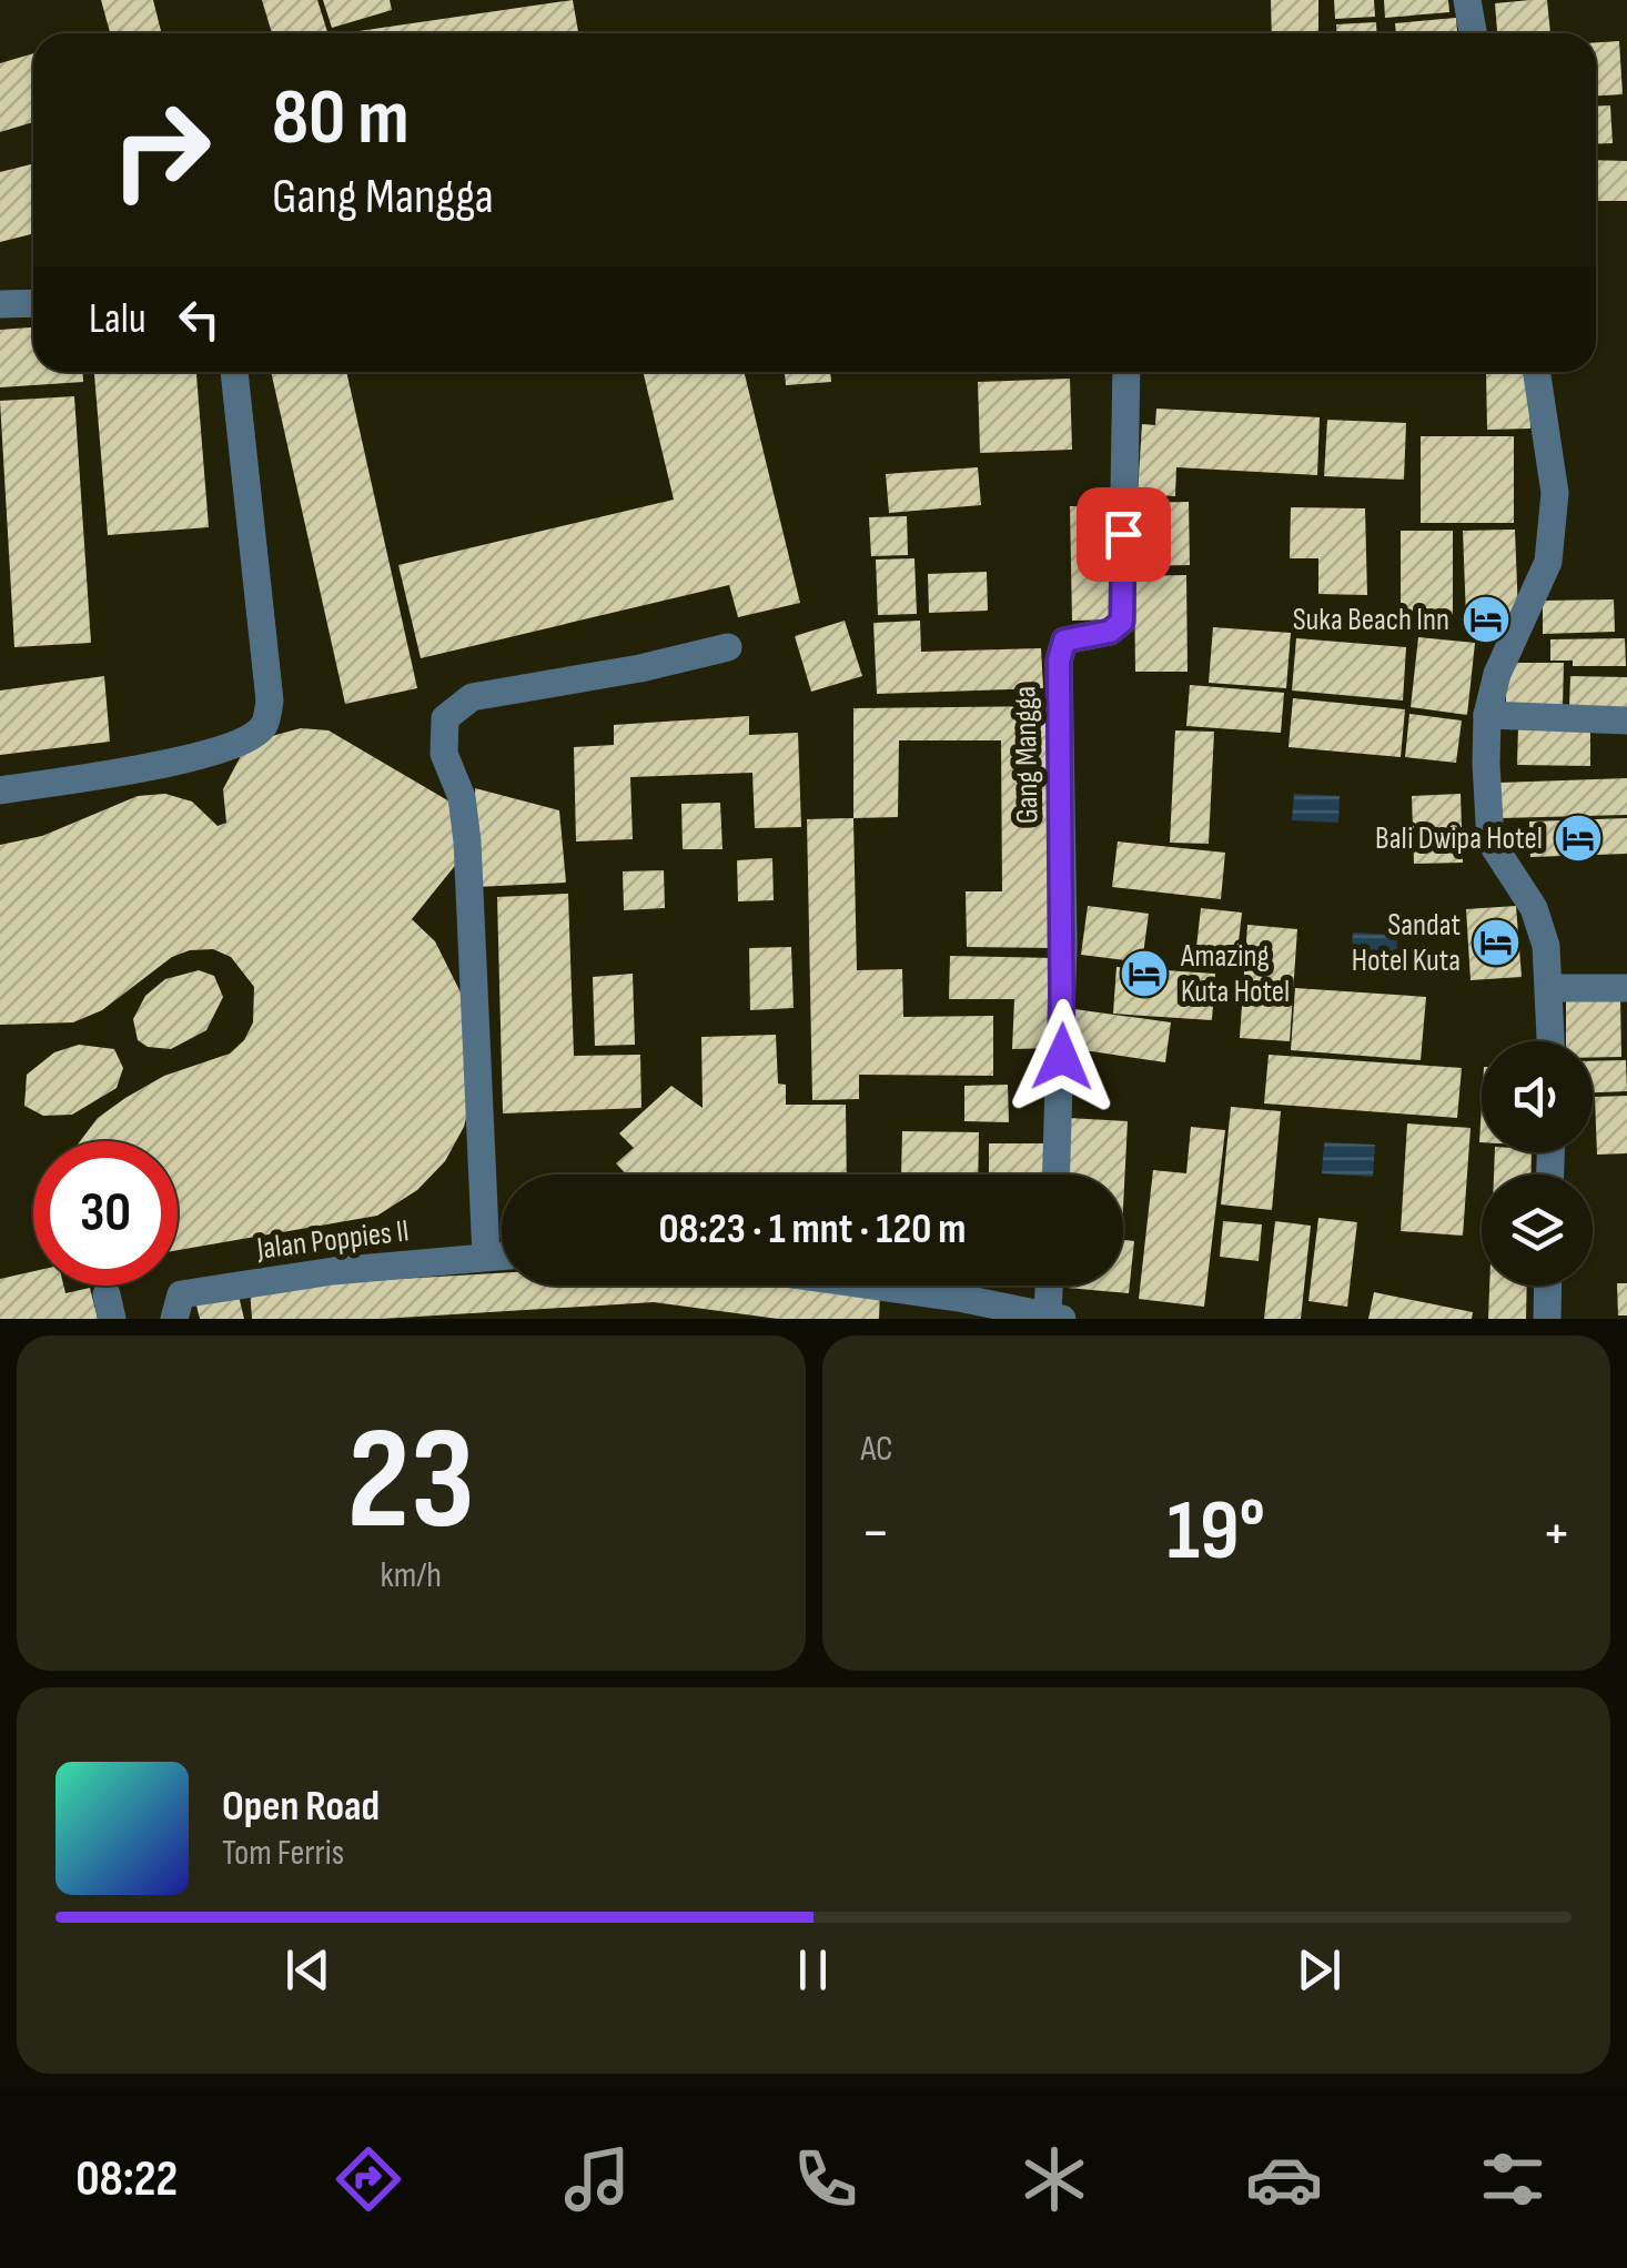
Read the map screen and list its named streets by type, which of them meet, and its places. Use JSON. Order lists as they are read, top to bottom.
{
  "streets": {
    "street": ["Gang Mangga", "Jalan Poppies II"]
  },
  "places": {
    "hotel": [
      "Suka Beach Inn",
      "Bali Dwipa Hotel",
      "Sandat Hotel Kuta",
      "Amazing Kuta Hotel"
    ]
  },
  "page": {
    "turn": ["80 m", "Gang Mangga"],
    "then": "Lalu",
    "limit": "30",
    "trip": "08:23 · 1 mnt · 120 m",
    "tile": [
      ["23", "km/h"],
      "AC"
    ],
    "heat": ["−", "19°", "+"],
    "song": ["Open Road", "Tom Ferris"],
    "tabs": "08:22"
  }
}
